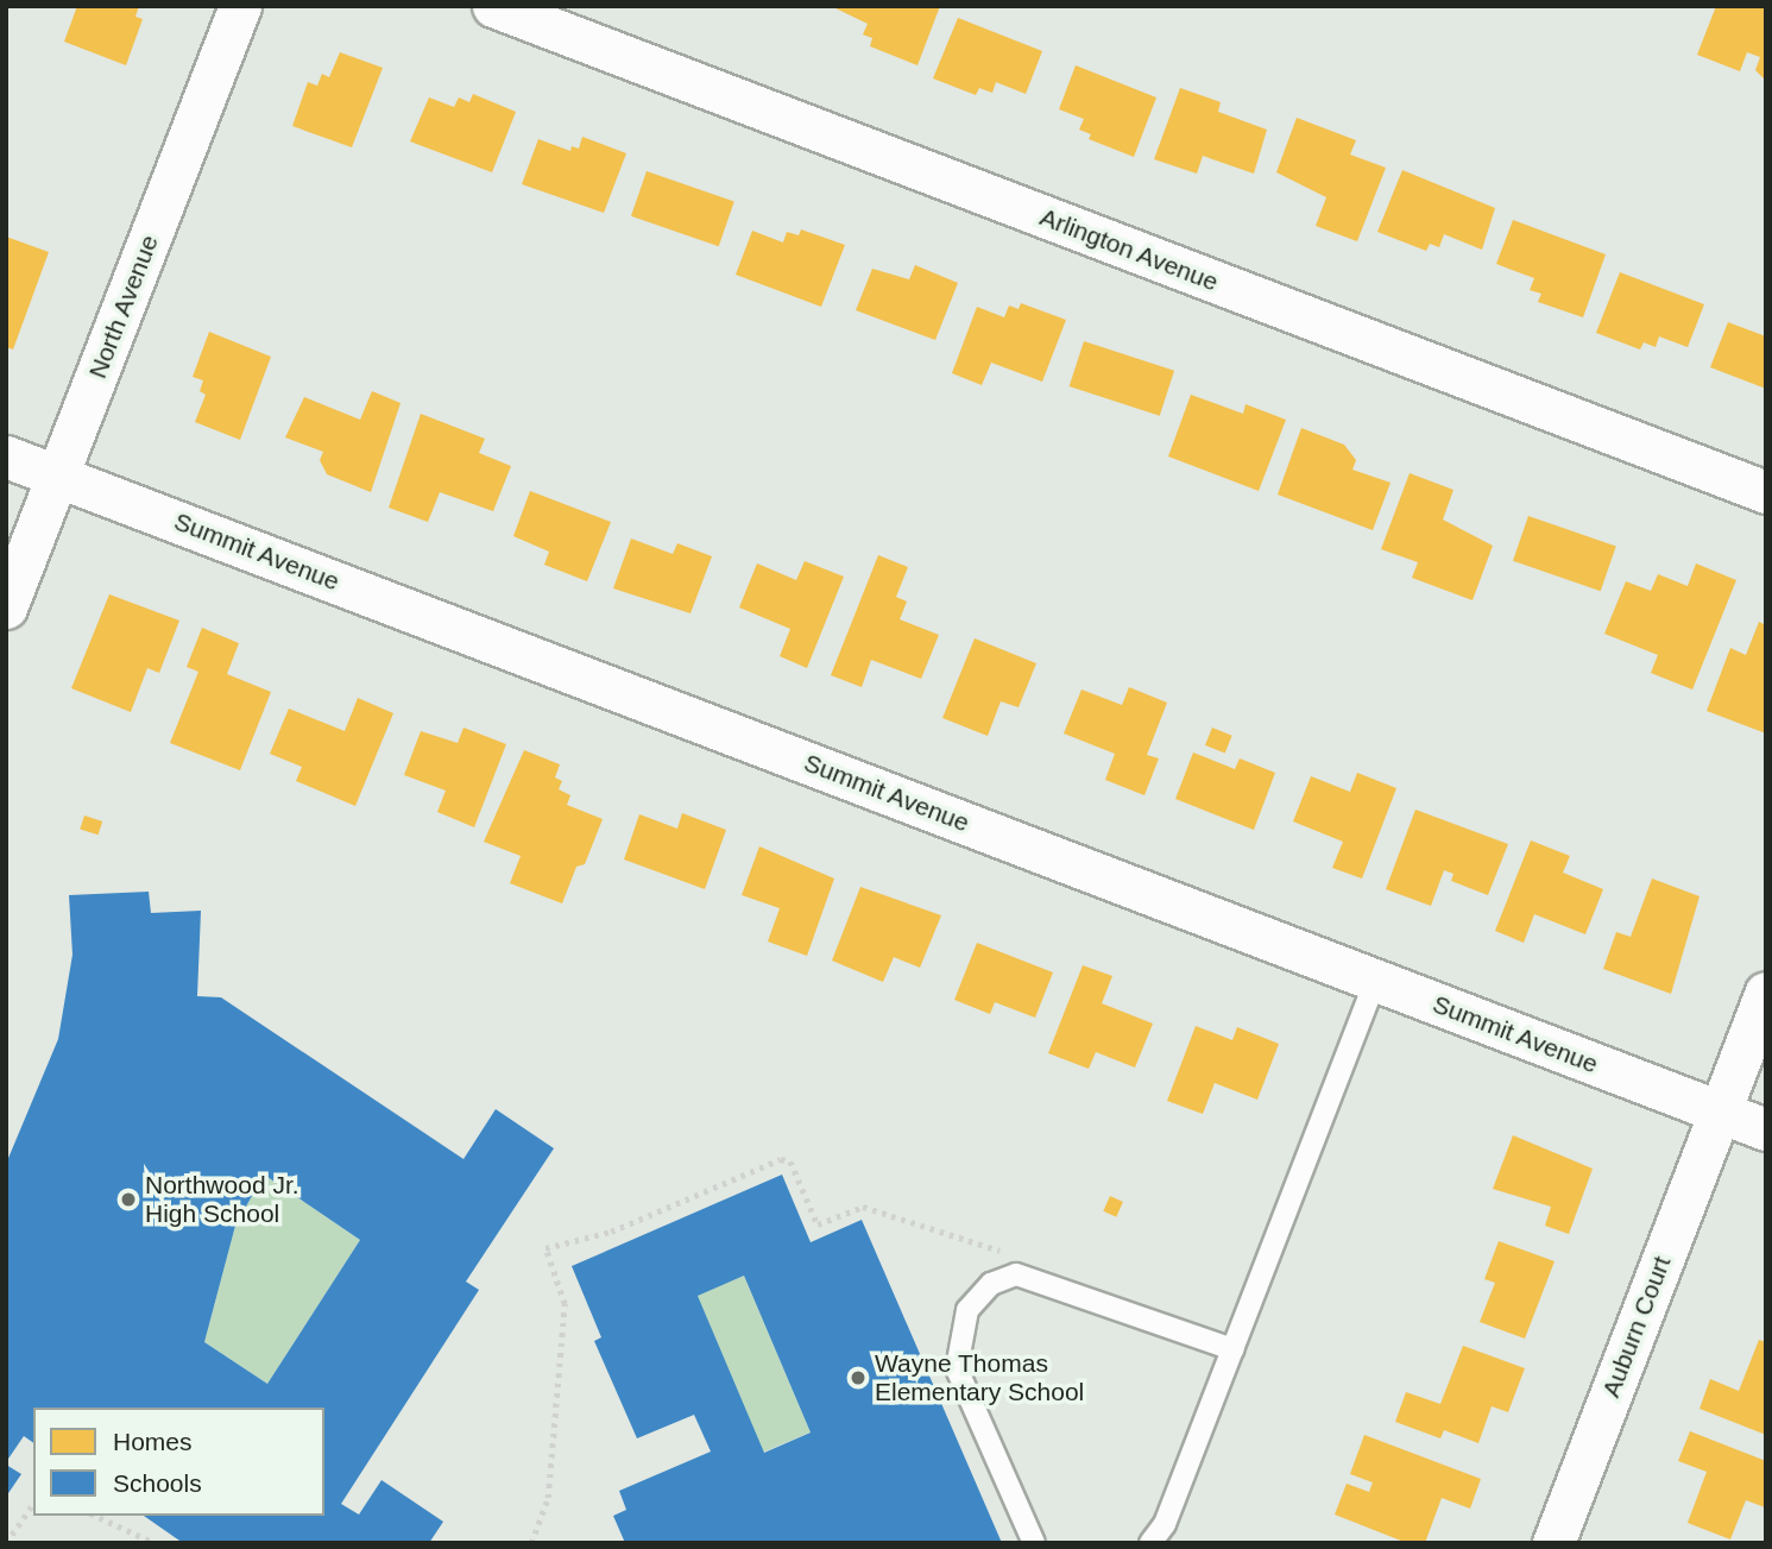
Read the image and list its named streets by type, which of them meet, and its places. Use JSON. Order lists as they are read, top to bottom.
{
  "streets": {
    "street": [
      "Arlington Avenue",
      "North Avenue",
      "Summit Avenue",
      "Auburn Court"
    ]
  },
  "crossings": [
    ["North Avenue", "Summit Avenue"],
    ["Summit Avenue", "Auburn Court"]
  ],
  "places": ["Northwood Jr. High School", "Wayne Thomas Elementary School"],
  "legend": ["Homes", "Schools"]
}
